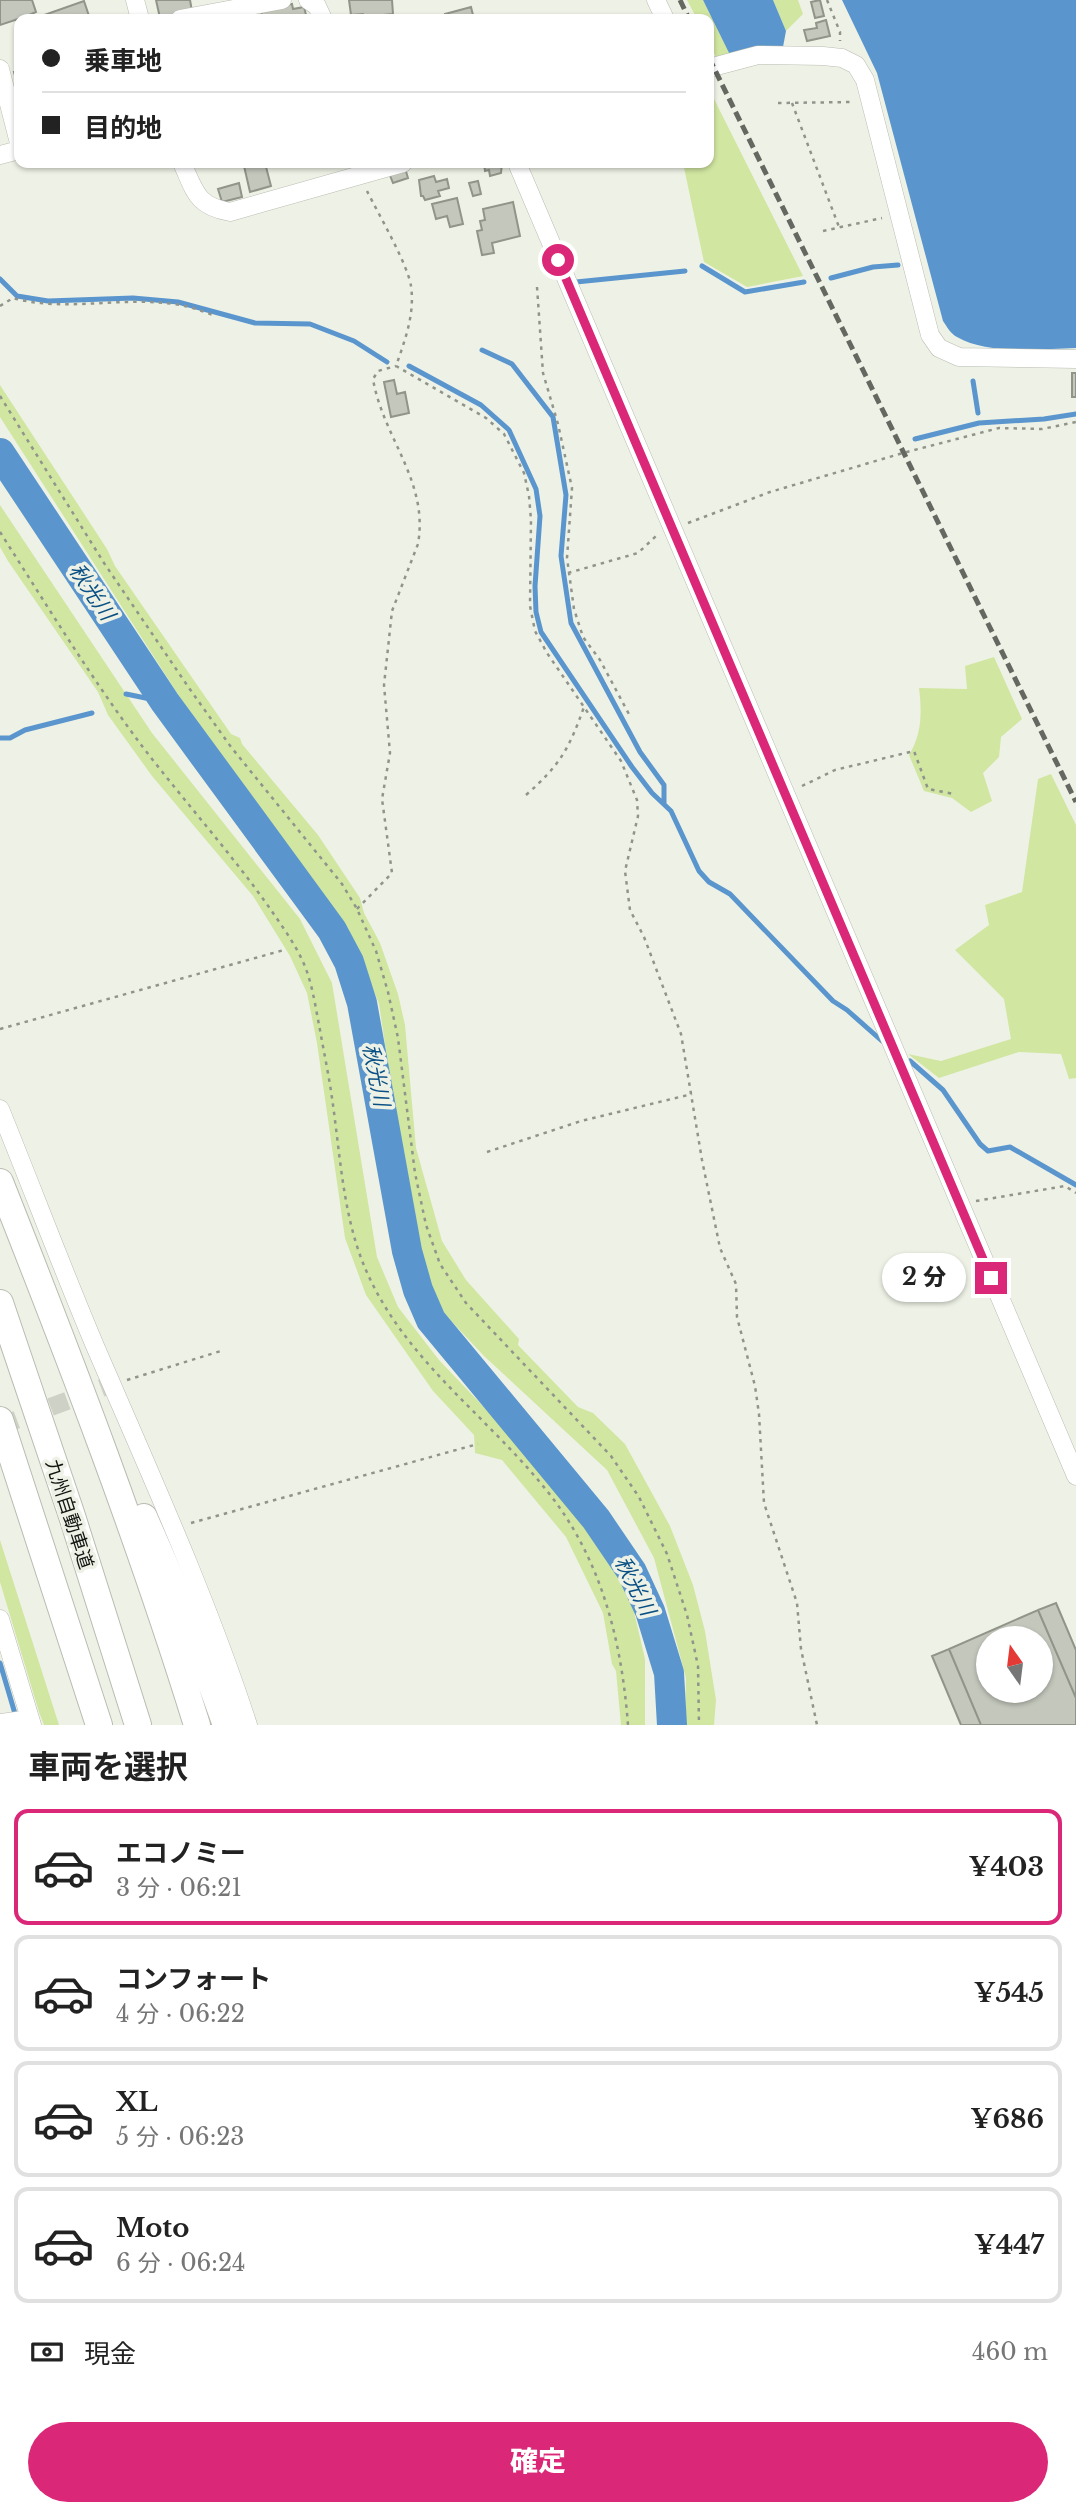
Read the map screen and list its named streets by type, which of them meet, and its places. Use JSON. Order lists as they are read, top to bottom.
{
  "streets": {
    "highway": ["九州自動車道"]
  },
  "water": ["秋光川"],
  "north": "top",
  "page": {
    "banner": ["乗車地", "目的地"],
    "bubble": "2 分",
    "heading": "車両を選択",
    "list": [
      {
        "name": "エコノミー",
        "note": "3 分 · 06:21",
        "value": "¥403"
      },
      {
        "name": "コンフォート",
        "note": "4 分 · 06:22",
        "value": "¥545"
      },
      {
        "name": "XL",
        "note": "5 分 · 06:23",
        "value": "¥686"
      },
      {
        "name": "Moto",
        "note": "6 分 · 06:24",
        "value": "¥447"
      }
    ],
    "pay": ["現金", "460 m"],
    "buttons": "確定"
  }
}
